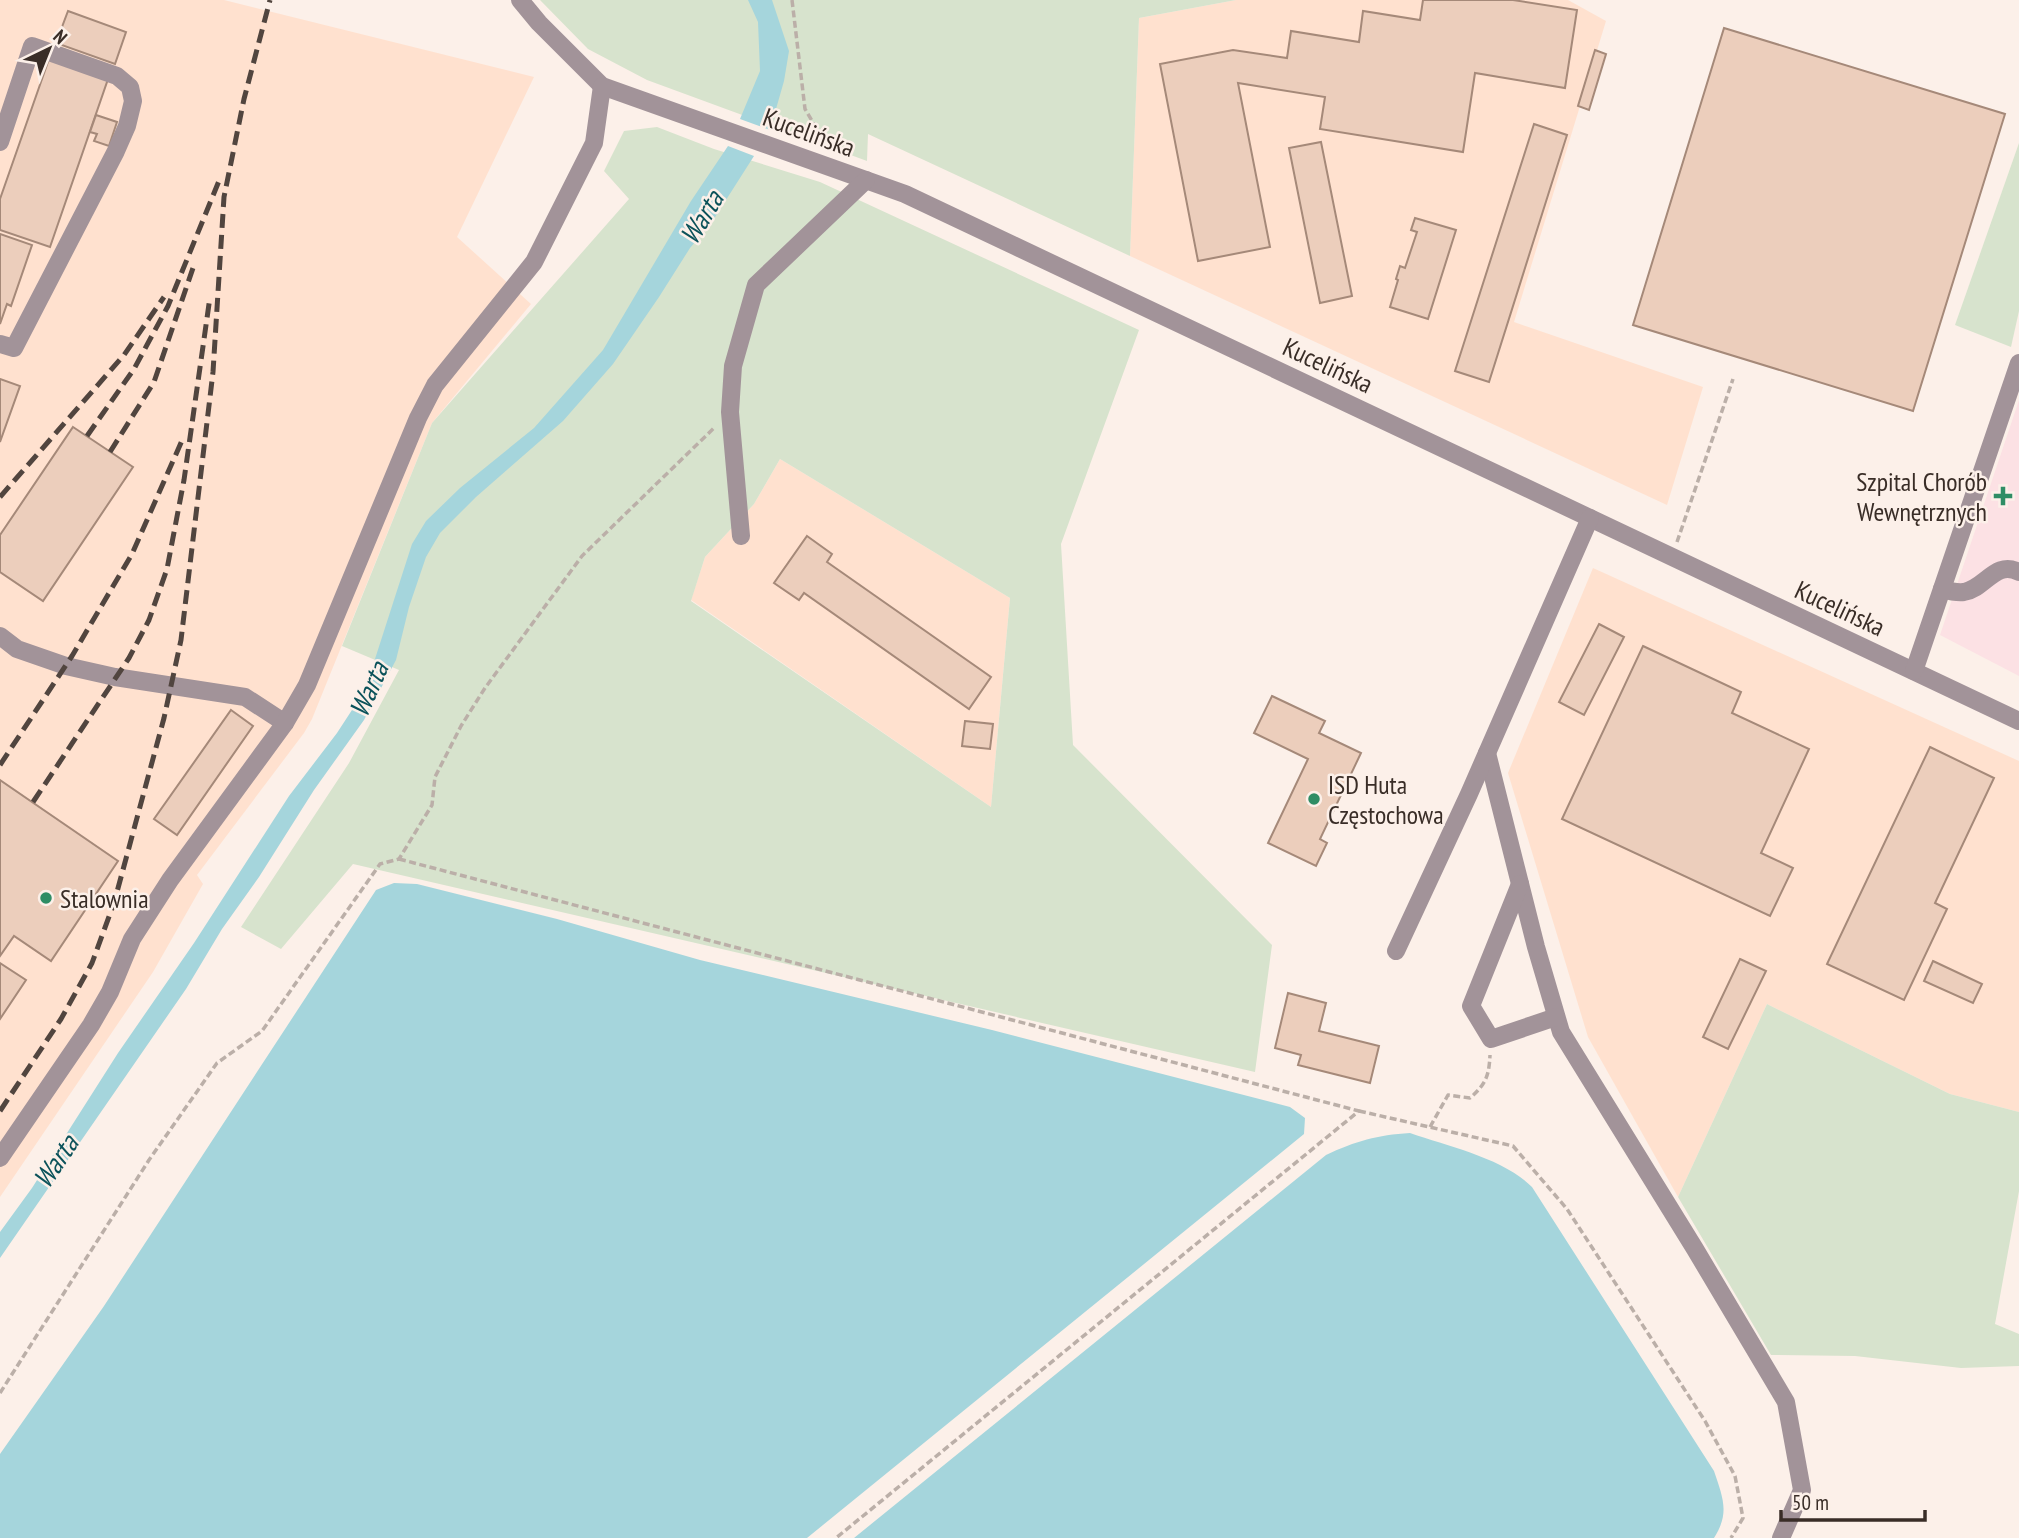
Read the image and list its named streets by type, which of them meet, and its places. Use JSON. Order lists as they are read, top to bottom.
{
  "streets": {
    "street": ["Kucelińska"]
  },
  "water": ["Warta"],
  "places": {
    "health": ["Szpital Chorób Wewnętrznych"],
    "other": ["ISD Huta Częstochowa", "Stalownia"]
  },
  "scale_bar": "50 m",
  "north": "top right"
}
